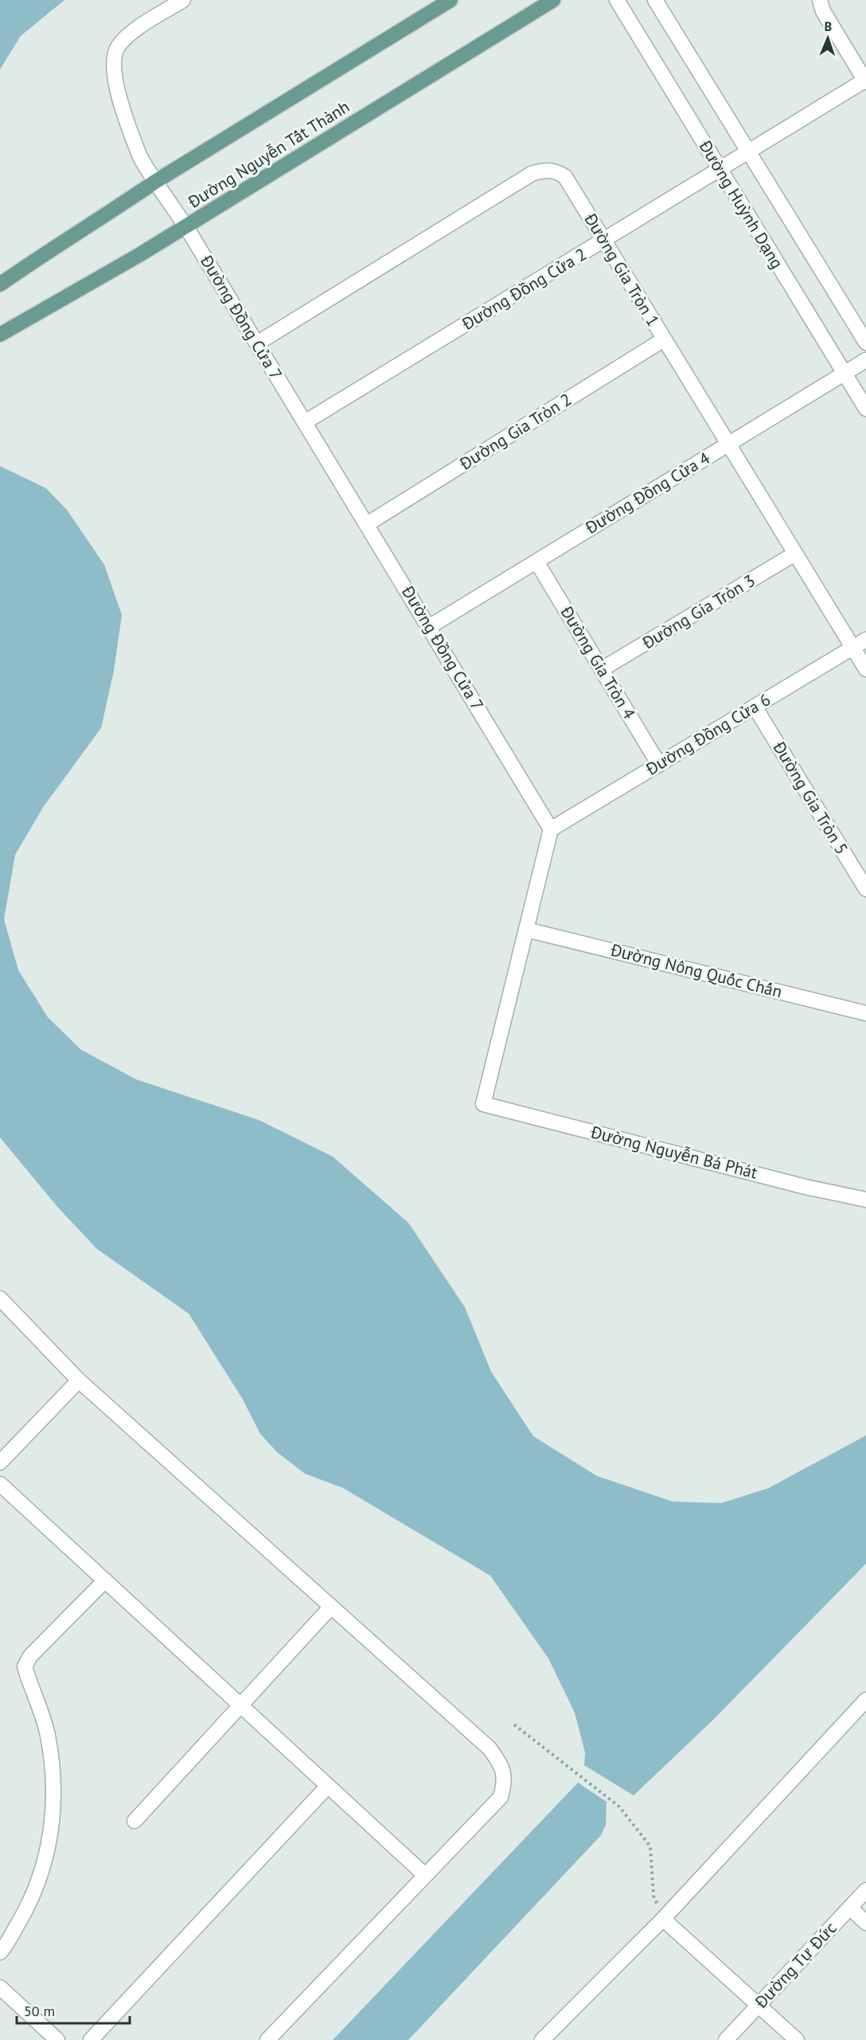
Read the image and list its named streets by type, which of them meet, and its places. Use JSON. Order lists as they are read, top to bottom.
{
  "streets": {
    "main road": ["Đường Nguyễn Tất Thành"],
    "street": [
      "Đường Huỳnh Dạng",
      "Đường Gia Tròn 1",
      "Đường Đồng Cửa 2",
      "Đường Đồng Cửa 7",
      "Đường Gia Tròn 2",
      "Đường Đồng Cửa 4",
      "Đường Gia Tròn 3",
      "Đường Gia Tròn 4",
      "Đường Đồng Cửa 6",
      "Đường Gia Tròn 5",
      "Đường Nông Quốc Chấn",
      "Đường Nguyễn Bá Phát",
      "Đường Tự Đức"
    ]
  },
  "crossings": [
    ["Đường Nguyễn Tất Thành", "Đường Đồng Cửa 7"],
    ["Đường Huỳnh Dạng", "Đường Đồng Cửa 2"],
    ["Đường Huỳnh Dạng", "Đường Đồng Cửa 4"],
    ["Đường Gia Tròn 1", "Đường Đồng Cửa 2"],
    ["Đường Gia Tròn 1", "Đường Đồng Cửa 7"],
    ["Đường Gia Tròn 1", "Đường Gia Tròn 2"],
    ["Đường Gia Tròn 1", "Đường Đồng Cửa 4"],
    ["Đường Gia Tròn 1", "Đường Gia Tròn 3"],
    ["Đường Gia Tròn 1", "Đường Đồng Cửa 6"],
    ["Đường Đồng Cửa 2", "Đường Đồng Cửa 7"],
    ["Đường Đồng Cửa 7", "Đường Gia Tròn 2"],
    ["Đường Đồng Cửa 7", "Đường Đồng Cửa 4"],
    ["Đường Đồng Cửa 7", "Đường Đồng Cửa 6"],
    ["Đường Đồng Cửa 4", "Đường Gia Tròn 4"],
    ["Đường Gia Tròn 3", "Đường Gia Tròn 4"],
    ["Đường Gia Tròn 4", "Đường Đồng Cửa 6"],
    ["Đường Đồng Cửa 6", "Đường Gia Tròn 5"],
    ["Đường Nông Quốc Chấn", "Đường Nguyễn Bá Phát"]
  ],
  "scale_bar": "50 m",
  "north": "top"
}
